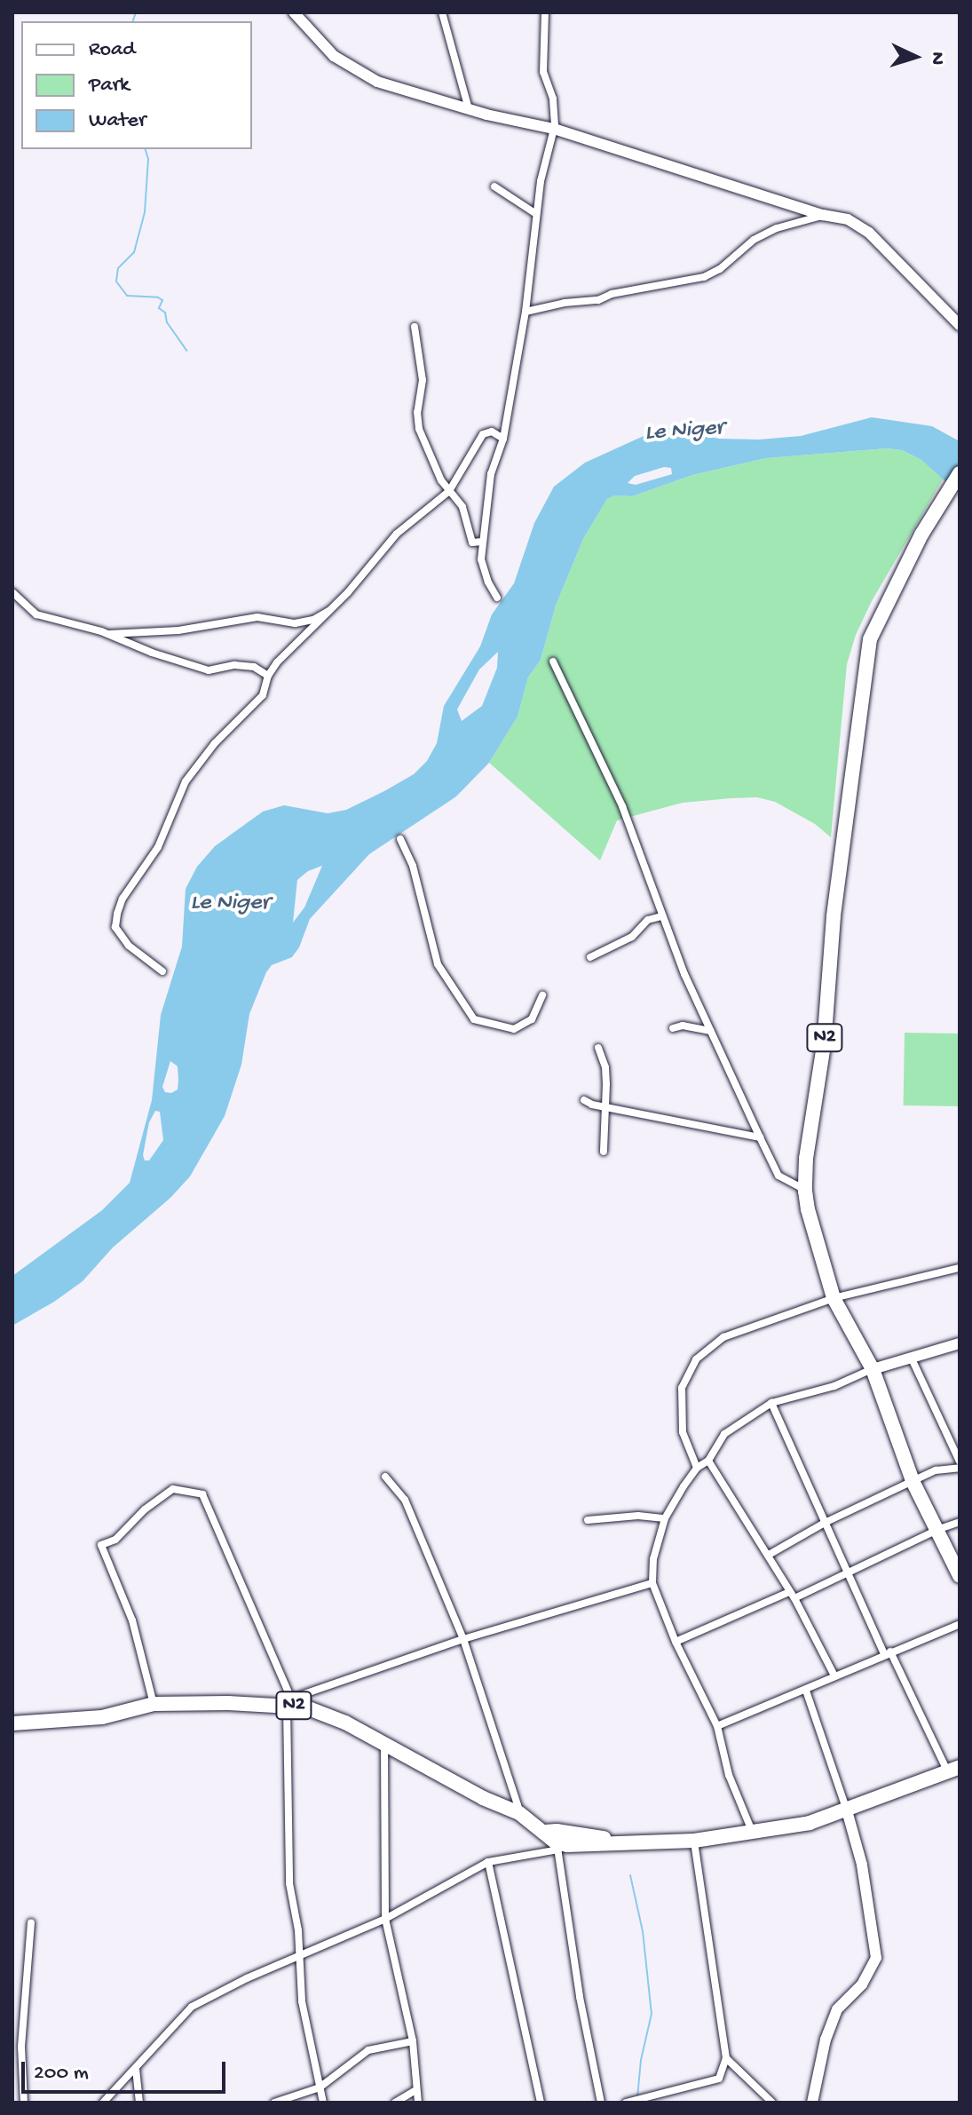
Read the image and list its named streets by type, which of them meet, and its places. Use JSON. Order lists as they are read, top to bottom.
{
  "streets": {
    "highway": ["N2"]
  },
  "water": ["Le Niger"],
  "legend": ["Road", "Park", "Water"],
  "scale_bar": "200 m",
  "north": "right"
}
